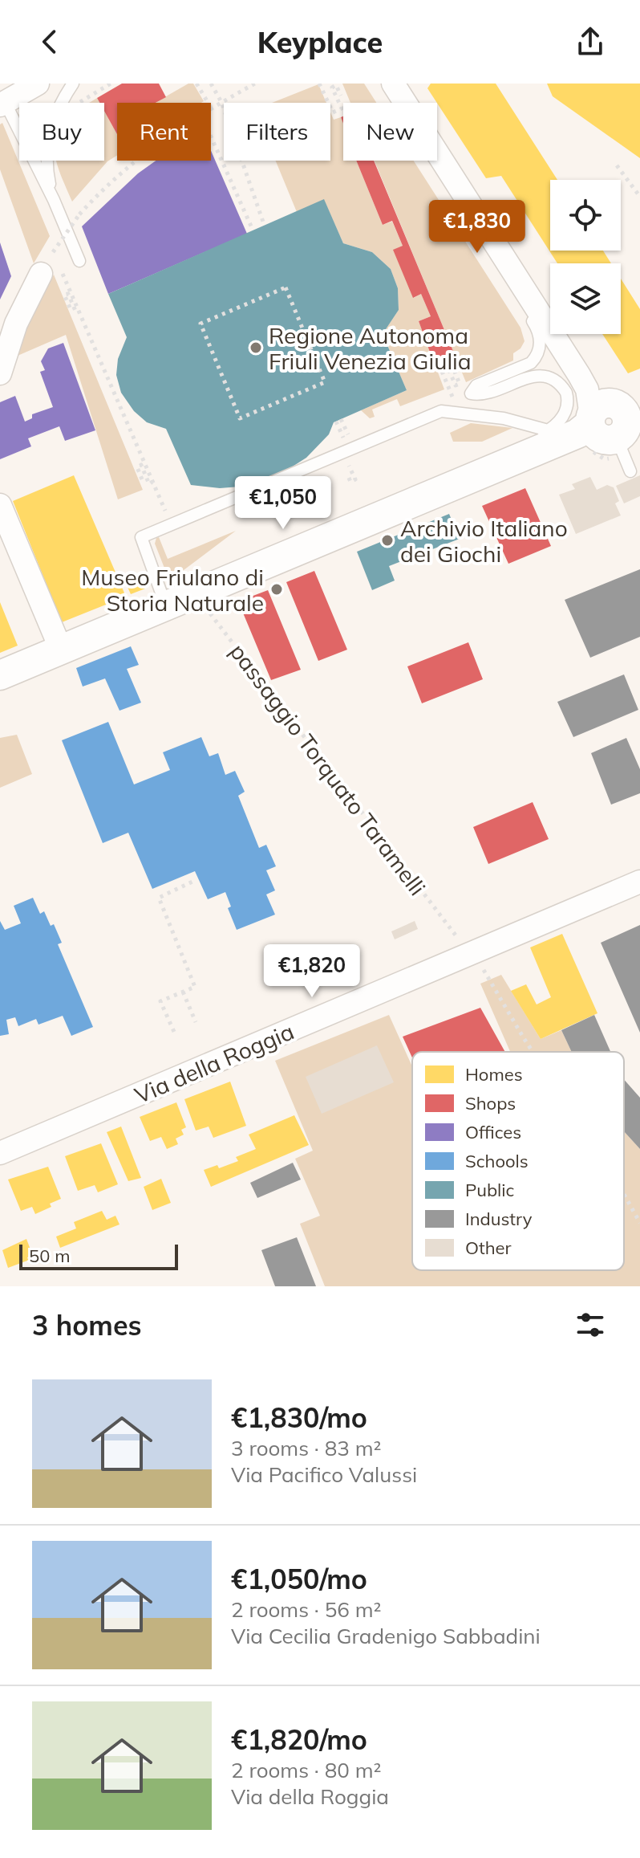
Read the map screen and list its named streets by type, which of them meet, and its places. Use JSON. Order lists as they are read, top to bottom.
{
  "streets": {
    "street": ["Via della Roggia"],
    "path": ["passaggio Torquato Taramelli"]
  },
  "places": ["Regione Autonoma Friuli Venezia Giulia", "Archivio Italiano dei Giochi", "Museo Friulano di Storia Naturale"],
  "legend": [
    "Homes",
    "Shops",
    "Offices",
    "Schools",
    "Public",
    "Industry",
    "Other"
  ],
  "scale_bar": "50 m",
  "page": {
    "header": "Keyplace",
    "chip": [
      "Buy",
      "Rent",
      "Filters",
      "New"
    ],
    "price": ["€1,830", "€1,050", "€1,820"],
    "scale": "50 m",
    "heading": "3 homes",
    "list": [
      {
        "name": "€1,830/mo",
        "note": "3 rooms · 83 m² · Via Pacifico Valussi"
      },
      {
        "name": "€1,050/mo",
        "note": "2 rooms · 56 m² · Via Cecilia Gradenigo Sabbadini"
      },
      {
        "name": "€1,820/mo",
        "note": "2 rooms · 80 m² · Via della Roggia"
      }
    ]
  }
}
